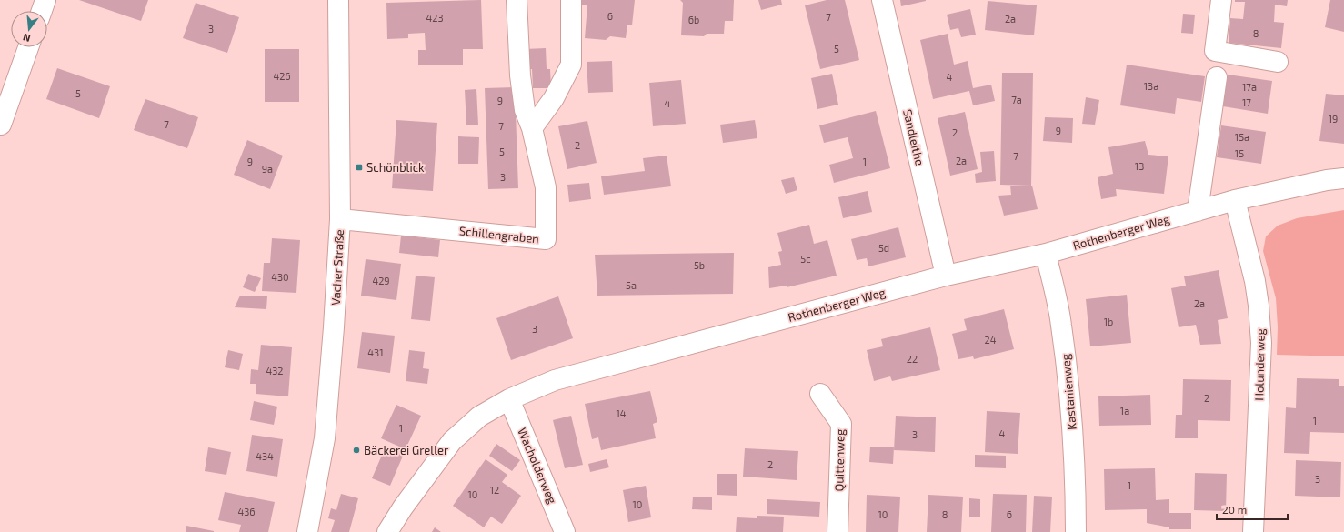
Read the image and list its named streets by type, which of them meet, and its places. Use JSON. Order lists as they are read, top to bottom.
{
  "streets": {
    "street": [
      "Sandleithe",
      "Rothenberger Weg",
      "Schillengraben",
      "Vacher Straße",
      "Holunderweg",
      "Kastanienweg",
      "Quittenweg",
      "Wacholderweg"
    ]
  },
  "crossings": [
    ["Sandleithe", "Rothenberger Weg"],
    ["Rothenberger Weg", "Holunderweg"],
    ["Rothenberger Weg", "Kastanienweg"],
    ["Rothenberger Weg", "Wacholderweg"],
    ["Schillengraben", "Vacher Straße"]
  ],
  "places": {
    "transit": ["Schönblick"],
    "other": ["Bäckerei Greller"]
  },
  "house_numbers": [
    "6",
    "7",
    "423",
    "2a",
    "6b",
    "3",
    "8",
    "5",
    "426",
    "4",
    "13a",
    "17a",
    "5",
    "7a",
    "9",
    "17",
    "4",
    "19",
    "7",
    "7",
    "9",
    "2",
    "15a",
    "2",
    "5",
    "15",
    "7",
    "2a",
    "9",
    "1",
    "13",
    "9a",
    "3",
    "5d",
    "5c",
    "5b",
    "430",
    "429",
    "5a",
    "2a",
    "1b",
    "3",
    "24",
    "431",
    "22",
    "432",
    "2",
    "1a",
    "14",
    "1",
    "1",
    "4",
    "3",
    "434",
    "2",
    "3",
    "1",
    "12",
    "10",
    "10",
    "436",
    "10",
    "8",
    "6"
  ],
  "scale_bar": "20 m",
  "north": "bottom"
}
